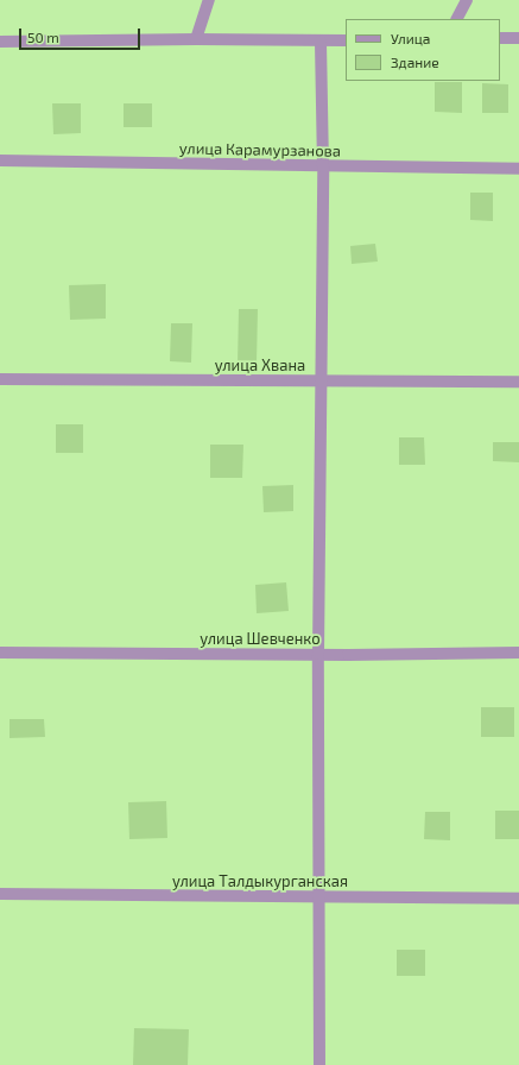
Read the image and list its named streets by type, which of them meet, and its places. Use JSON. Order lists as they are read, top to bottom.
{
  "streets": {
    "street": [
      "улица Карамурзанова",
      "улица Хвана",
      "улица Шевченко",
      "улица Талдыкурганская"
    ]
  },
  "legend": ["Улица", "Здание"],
  "scale_bar": "50 m"
}
